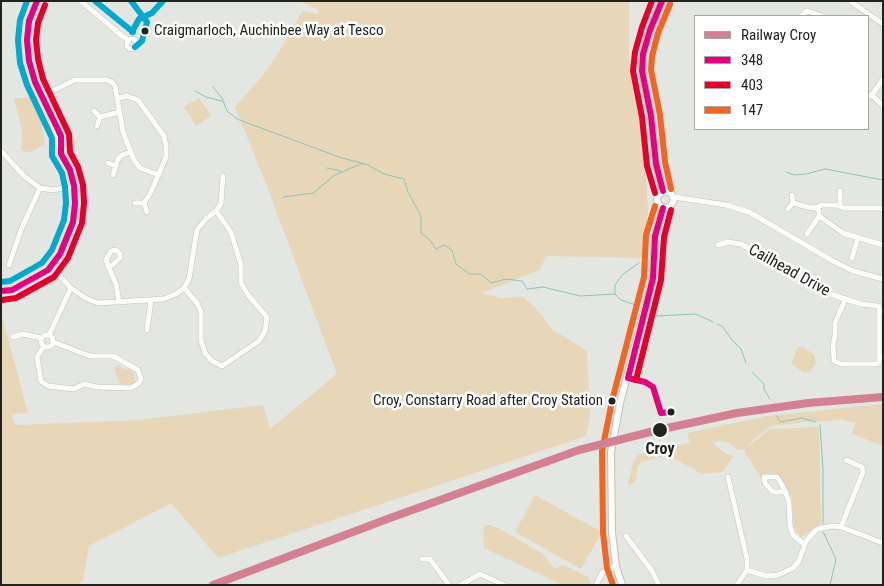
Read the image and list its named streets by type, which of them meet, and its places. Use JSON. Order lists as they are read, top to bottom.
{
  "streets": {
    "street": ["Cailhead Drive"]
  },
  "places": ["Craigmarloch, Auchinbee Way at Tesco", "Croy, Constarry Road after Croy Station", "Croy"],
  "lines": [
    "transit line 348",
    "transit line 403",
    "transit line 147",
    "rail line Croy"
  ],
  "legend": [
    "Railway Croy",
    "348",
    "403",
    "147"
  ]
}
